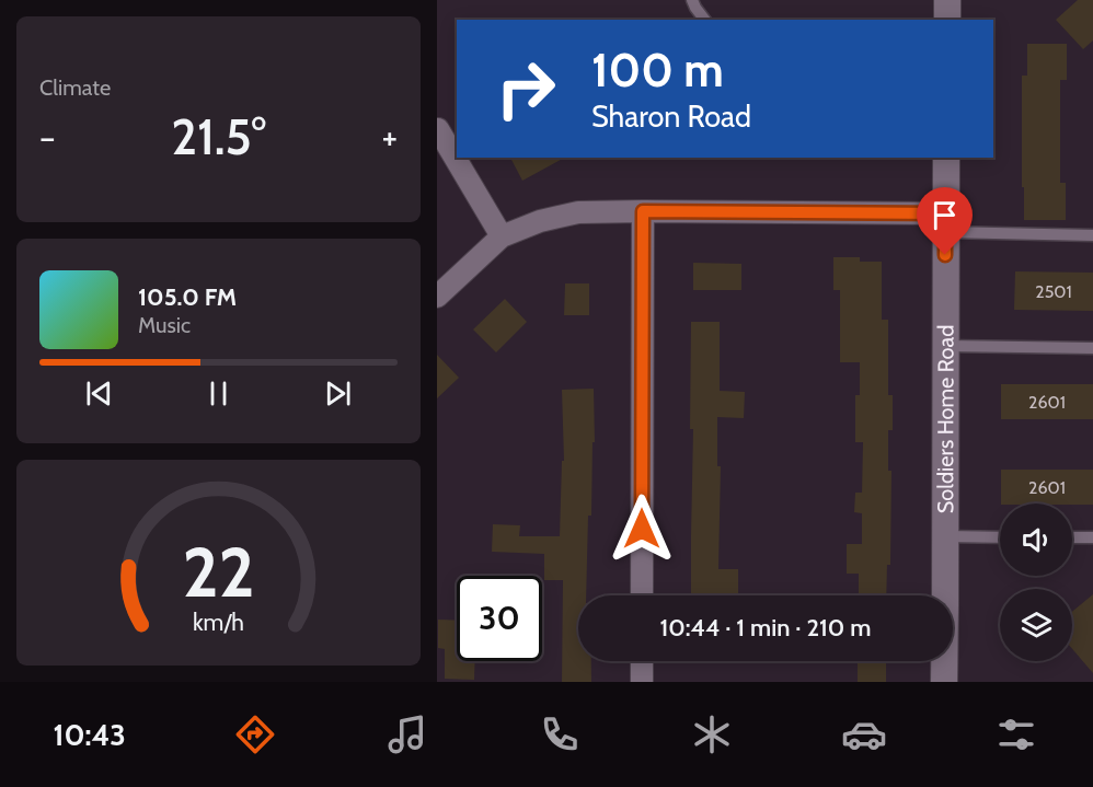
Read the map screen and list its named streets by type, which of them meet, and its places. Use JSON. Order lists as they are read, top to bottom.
{
  "streets": {
    "street": ["Soldiers Home Road"]
  },
  "house_numbers": ["2501", "2601", "2601"],
  "page": {
    "tile": "Climate",
    "turn": ["100 m", "Sharon Road"],
    "heat": ["−", "21.5°", "+"],
    "song": ["105.0 FM", "Music"],
    "limit": "30",
    "trip": "10:44 · 1 min · 210 m",
    "tabs": "10:43",
    "gauge": ["22", "km/h"]
  }
}
